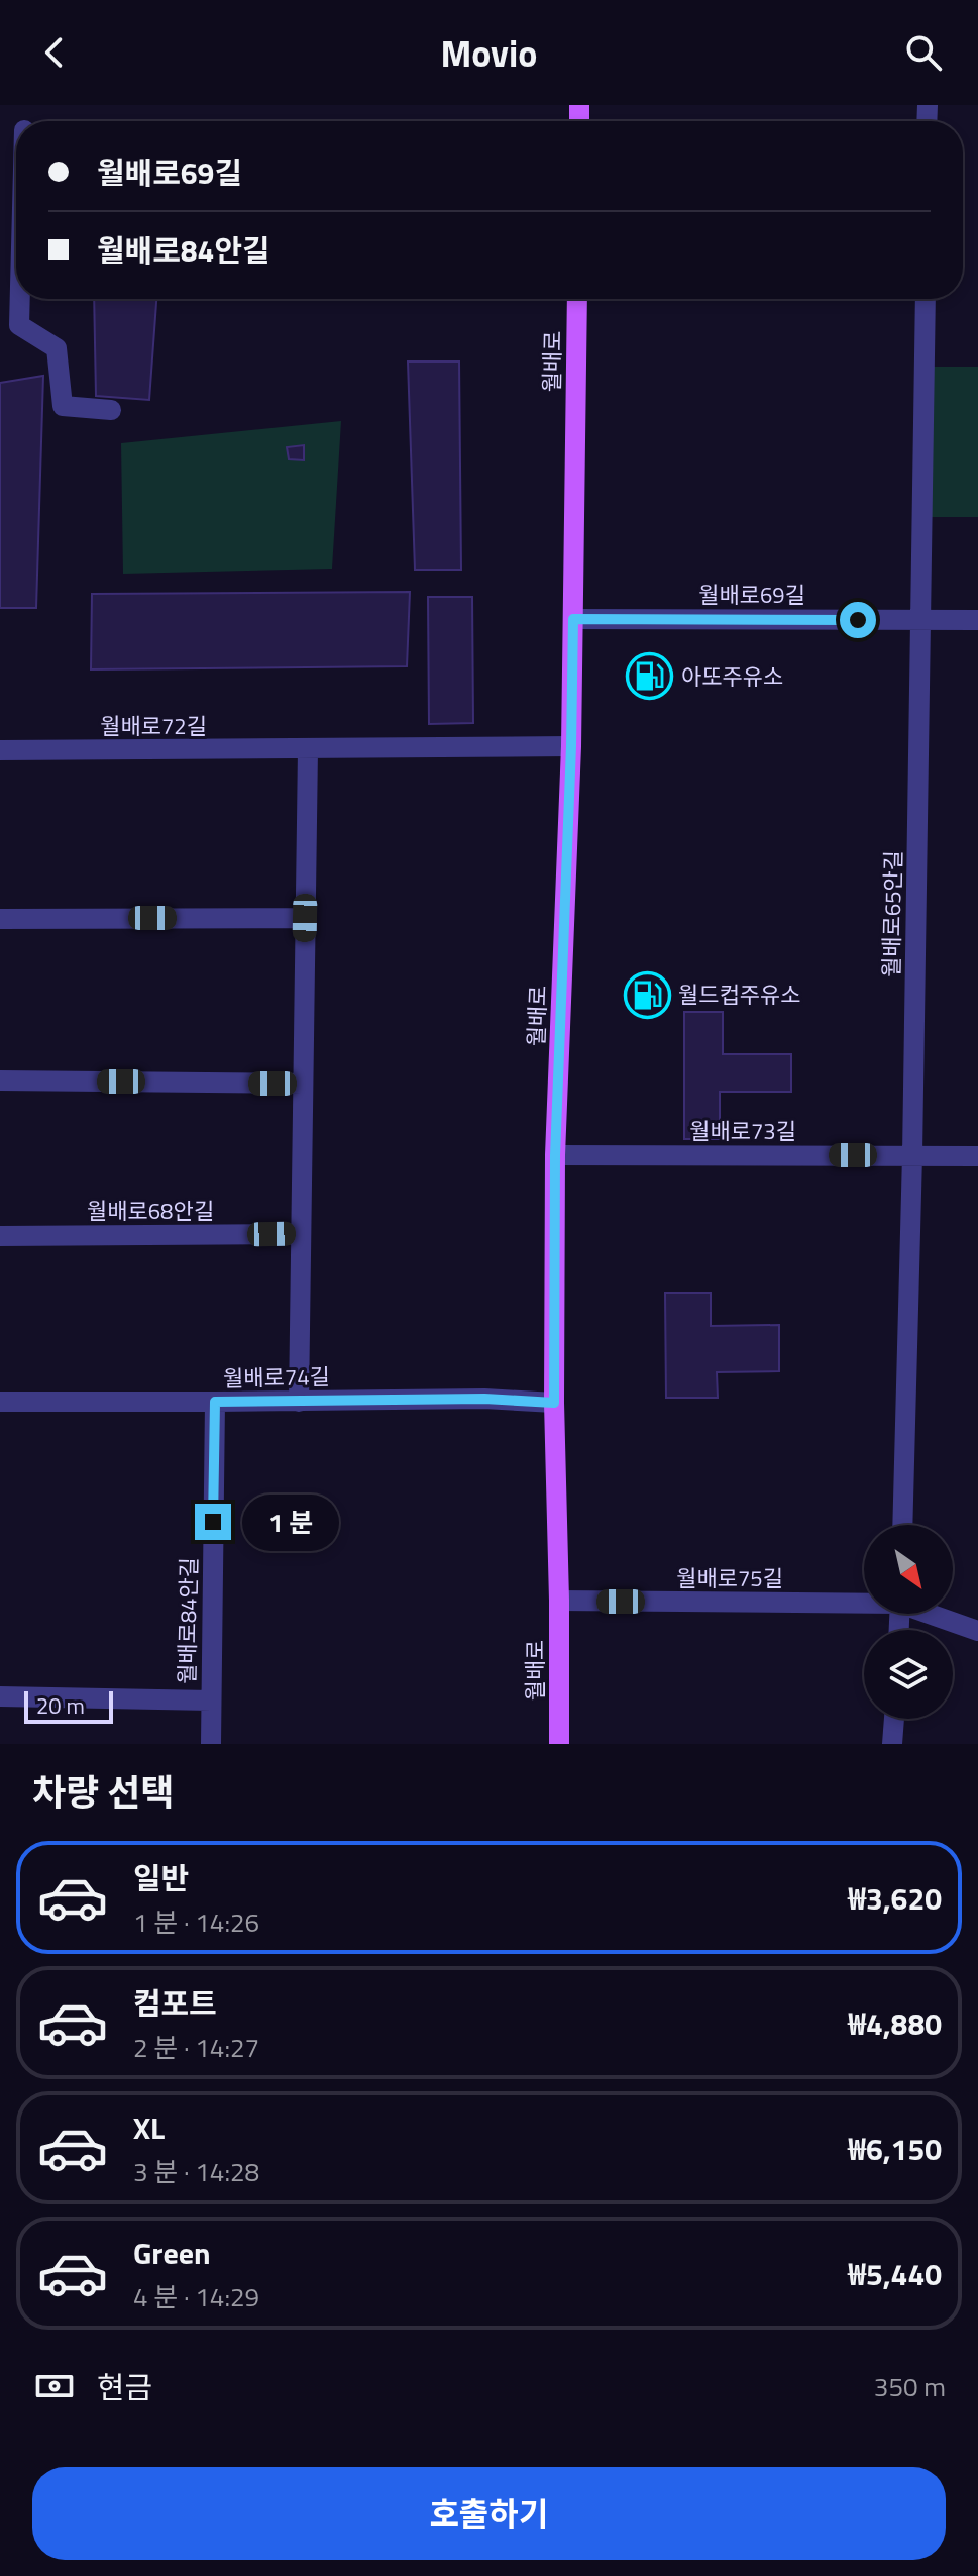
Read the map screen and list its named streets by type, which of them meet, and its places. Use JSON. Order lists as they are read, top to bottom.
{
  "streets": {
    "main road": ["월배로"],
    "street": [
      "월배로69길",
      "월배로72길",
      "월배로65안길",
      "월배로73길",
      "월배로68안길",
      "월배로74길",
      "월배로75길",
      "월배로84안길"
    ]
  },
  "crossings": [
    ["월배로", "월배로69길"],
    ["월배로", "월배로72길"],
    ["월배로", "월배로73길"],
    ["월배로", "월배로74길"],
    ["월배로", "월배로75길"],
    ["월배로69길", "월배로65안길"],
    ["월배로65안길", "월배로73길"],
    ["월배로74길", "월배로84안길"]
  ],
  "places": {
    "fuel station": ["아또주유소", "월드컵주유소"]
  },
  "scale_bar": "20 m",
  "north": "bottom right",
  "page": {
    "header": "Movio",
    "banner": ["월배로69길", "월배로84안길"],
    "bubble": "1 분",
    "scale": "20 m",
    "heading": "차량 선택",
    "list": [
      {
        "name": "일반",
        "note": "1 분 · 14:26",
        "value": "₩3,620"
      },
      {
        "name": "컴포트",
        "note": "2 분 · 14:27",
        "value": "₩4,880"
      },
      {
        "name": "XL",
        "note": "3 분 · 14:28",
        "value": "₩6,150"
      },
      {
        "name": "Green",
        "note": "4 분 · 14:29",
        "value": "₩5,440"
      }
    ],
    "pay": ["현금", "350 m"],
    "buttons": "호출하기"
  }
}
